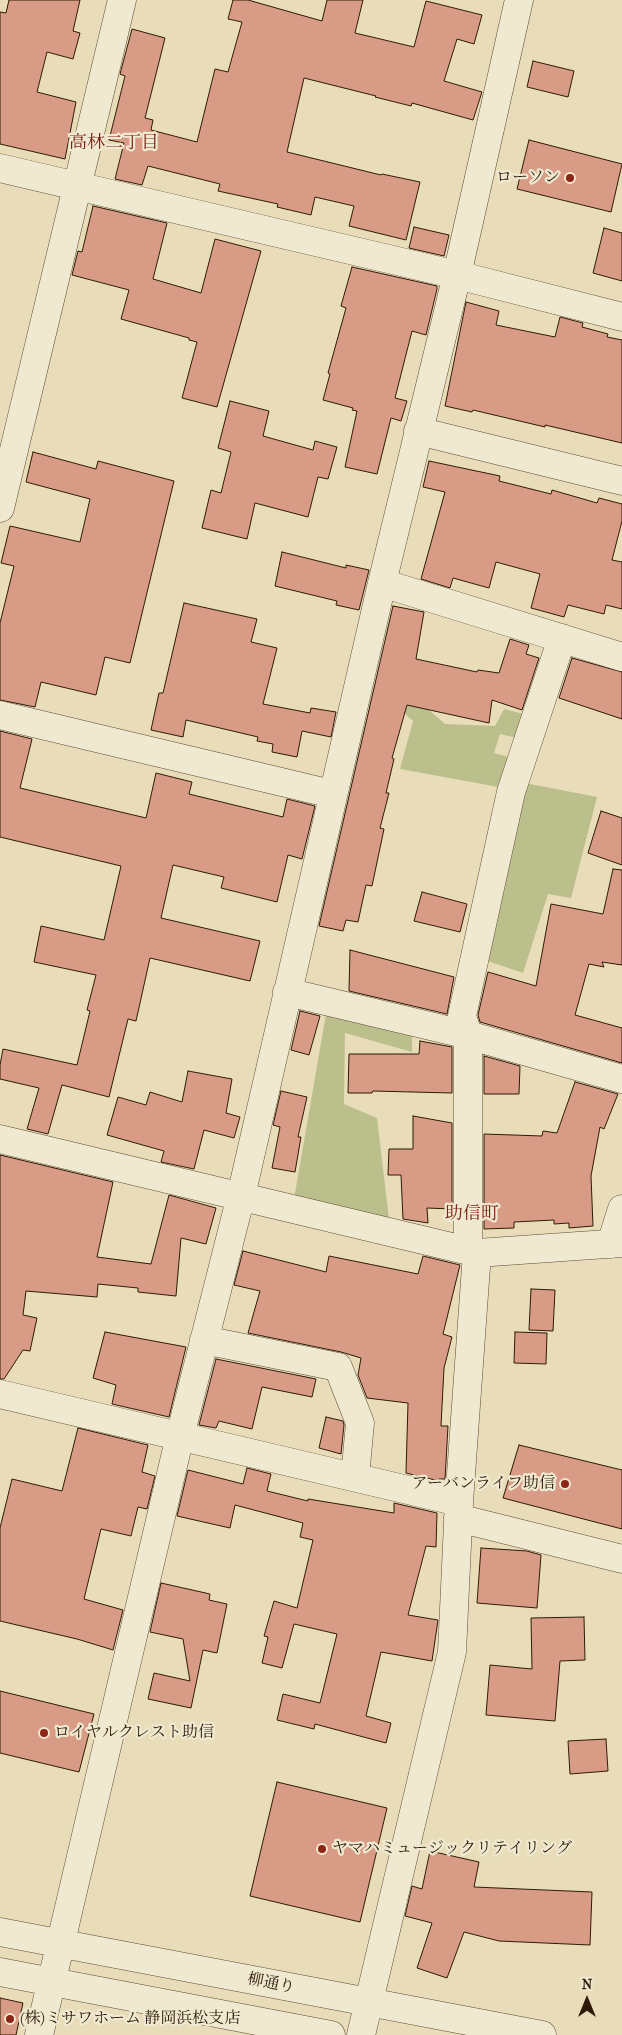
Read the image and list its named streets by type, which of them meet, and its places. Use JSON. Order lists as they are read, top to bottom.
{
  "streets": {
    "street": ["柳通り"]
  },
  "districts": ["高林二丁目", "助信町"],
  "places": [
    "ローソン",
    "アーバンライフ助信",
    "ロイヤルクレスト助信",
    "ヤマハミュージックリテイリング",
    "(株)ミサワホーム 静岡浜松支店"
  ],
  "north": "top"
}
